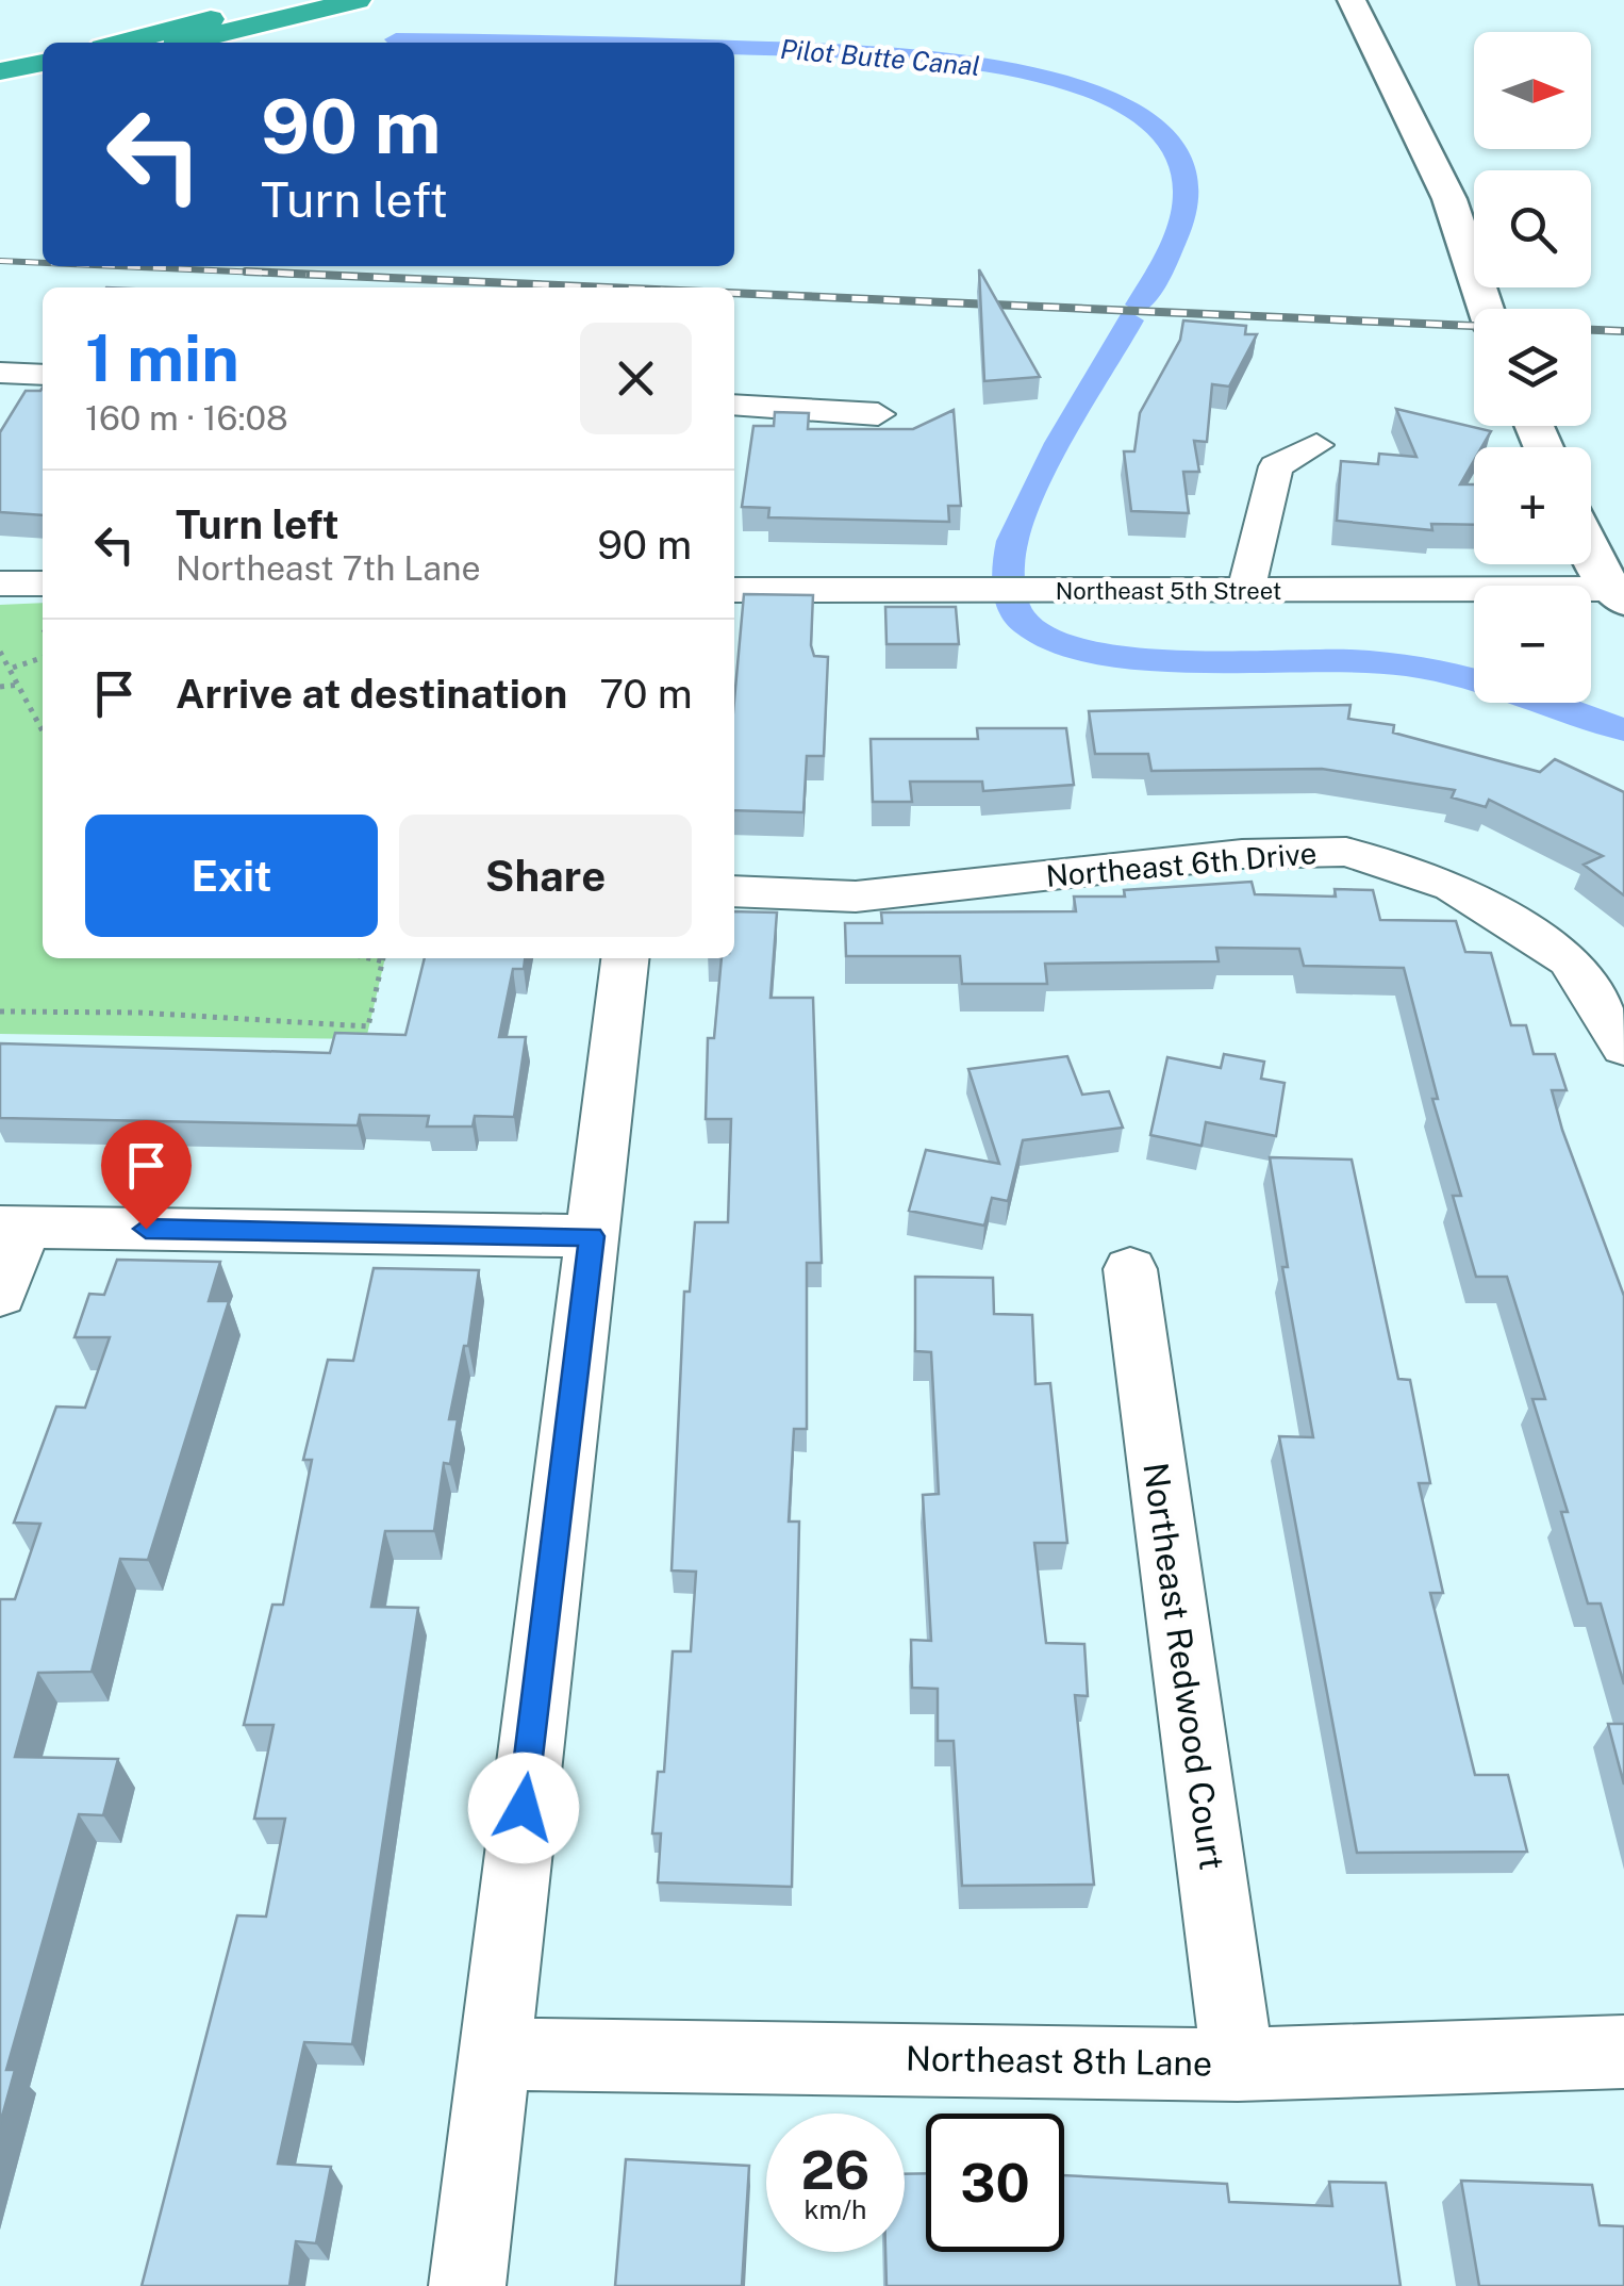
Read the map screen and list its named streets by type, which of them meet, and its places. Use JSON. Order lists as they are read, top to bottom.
{
  "streets": {
    "street": [
      "Northeast 5th Street",
      "Northeast 6th Drive",
      "Northeast Redwood Court",
      "Northeast 8th Lane"
    ]
  },
  "crossings": [
    ["Northeast Redwood Court", "Northeast 8th Lane"]
  ],
  "water": ["Pilot Butte Canal"],
  "north": "right",
  "page": {
    "map_buttons": ["+", "−"],
    "turn": ["90 m", "Turn left"],
    "heading": ["1 min", "160 m · 16:08"],
    "list": [
      {
        "name": "Turn left",
        "note": "Northeast 7th Lane",
        "value": "90 m"
      },
      {
        "name": "Arrive at destination",
        "value": "70 m"
      }
    ],
    "buttons": ["Exit", "Share"],
    "speed": "26 km/h",
    "limit": "30"
  }
}
